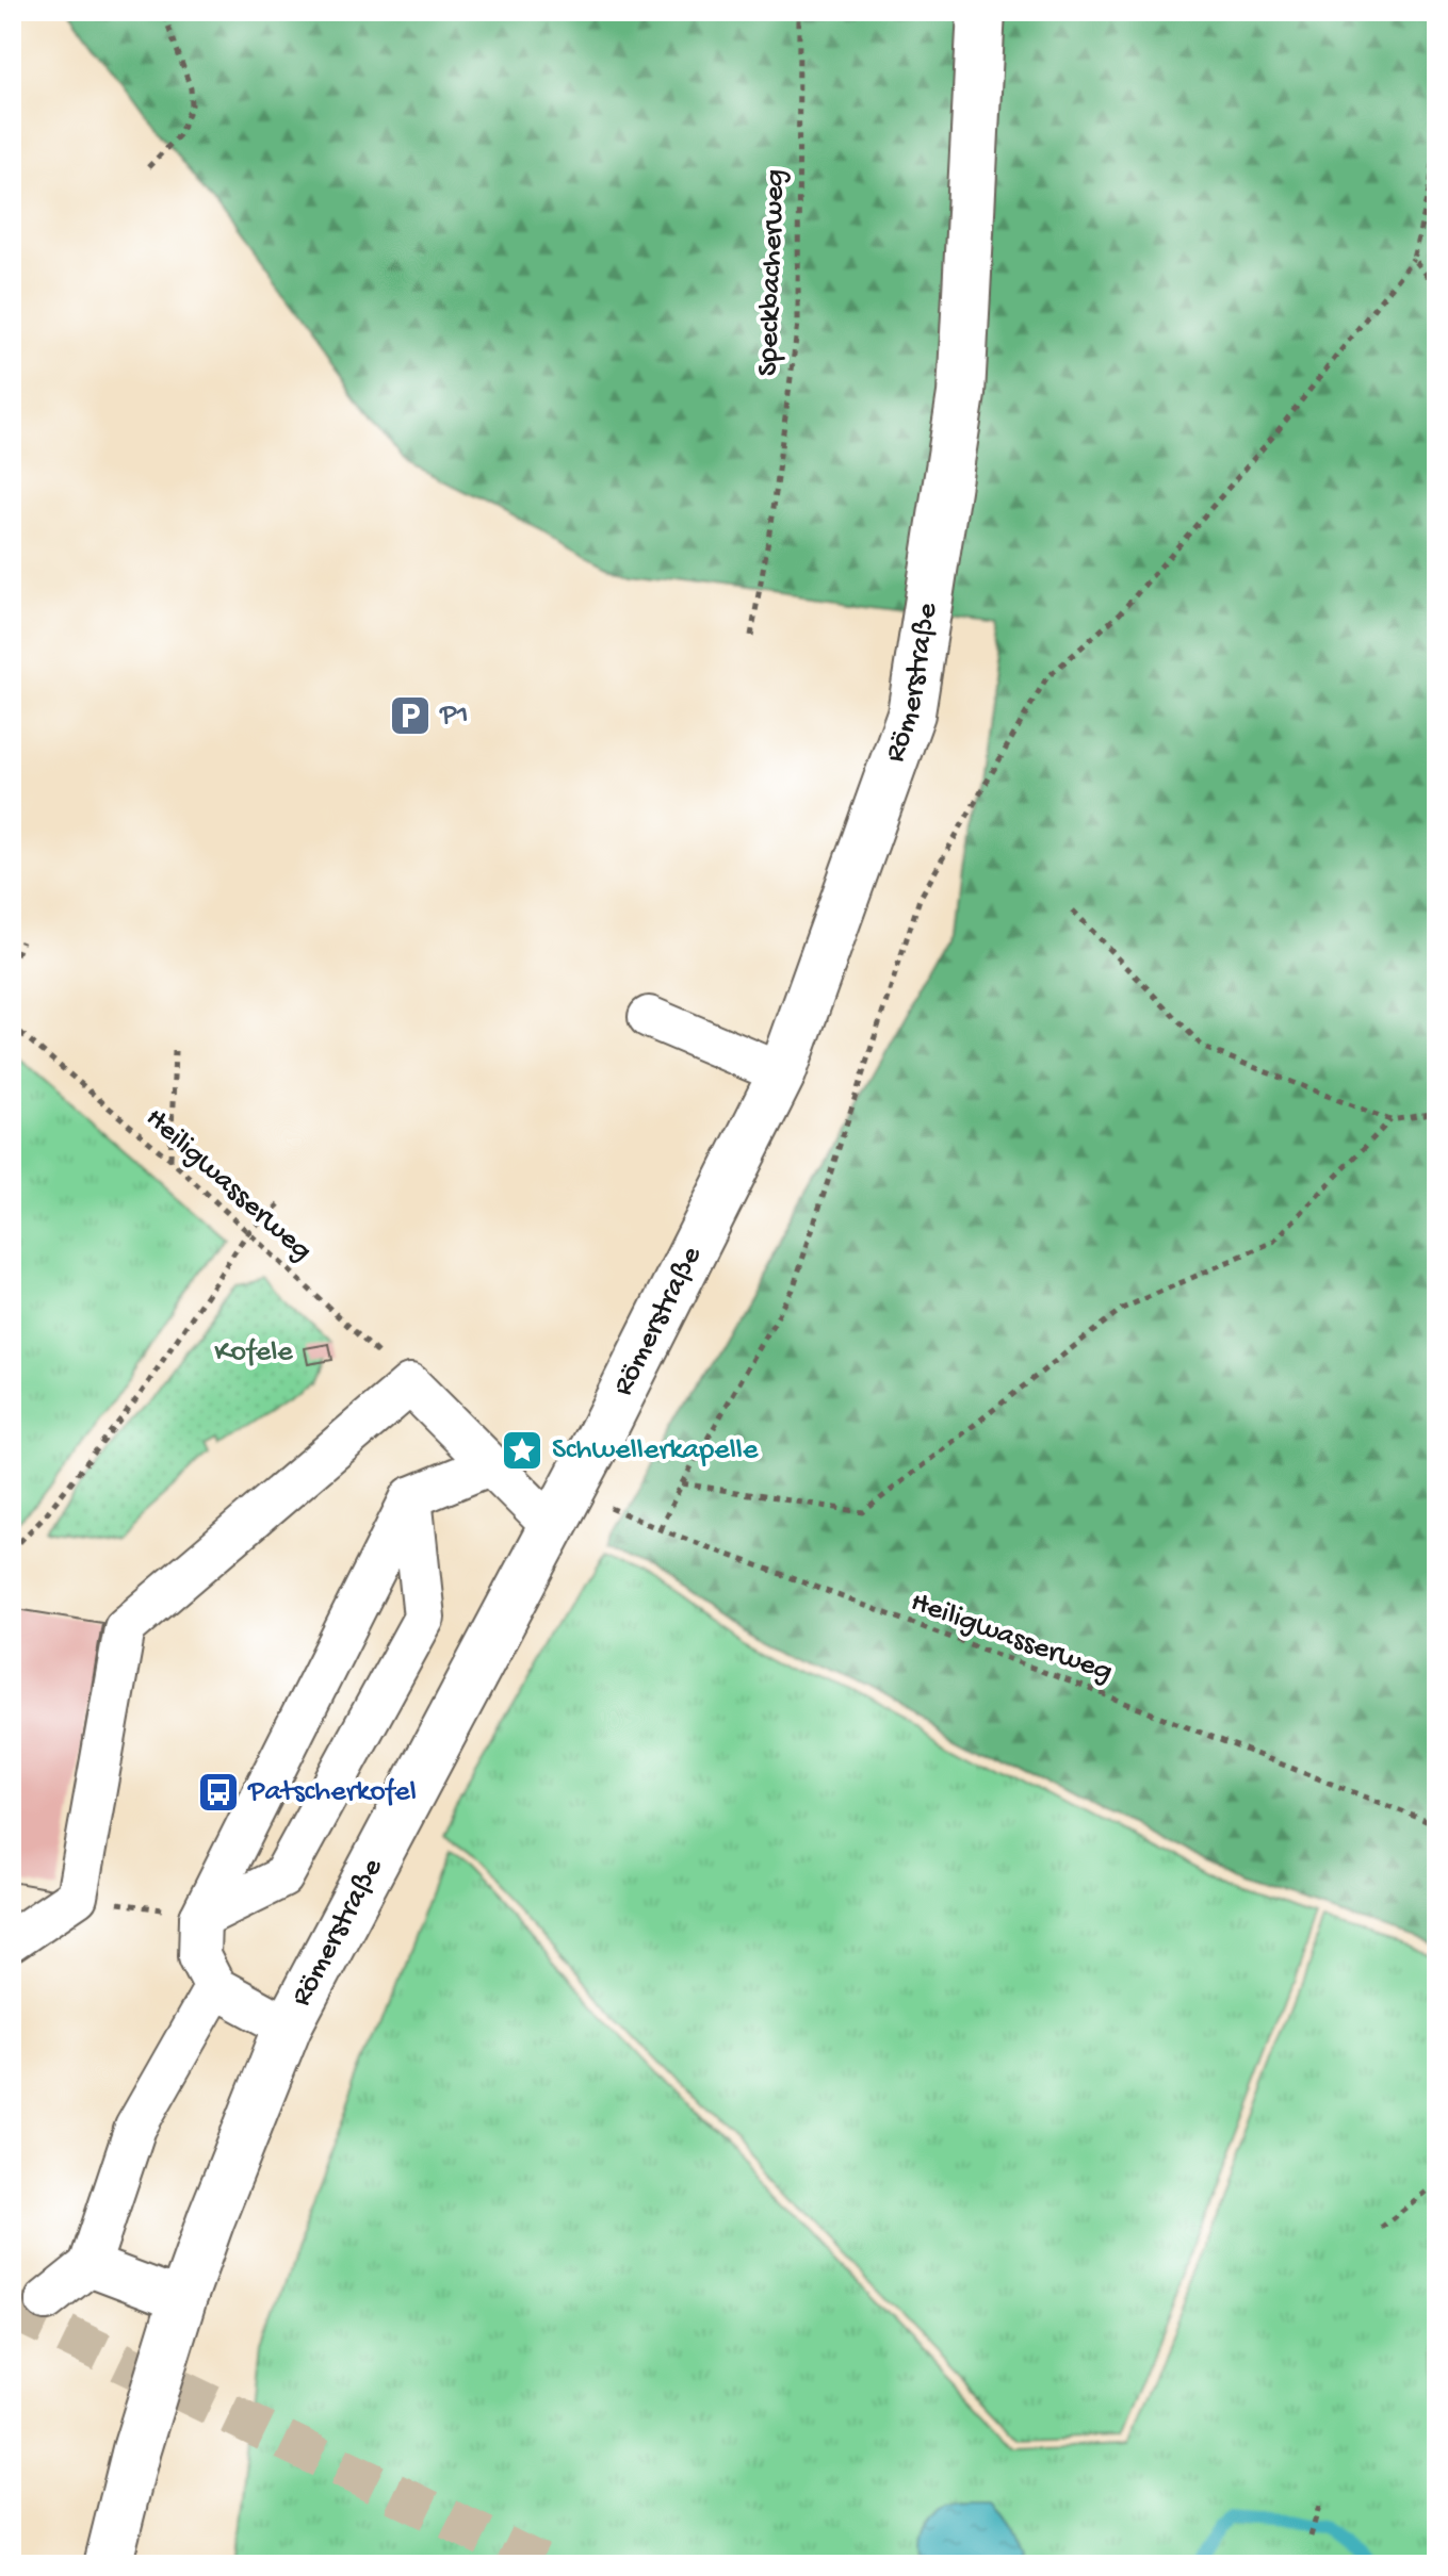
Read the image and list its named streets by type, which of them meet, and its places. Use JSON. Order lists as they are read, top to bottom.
{
  "streets": {
    "main road": ["Römerstraße"],
    "path": ["Speckbacherweg", "Heiligwasserweg"]
  },
  "crossings": [
    ["Römerstraße", "Heiligwasserweg"]
  ],
  "parks": ["Kofele"],
  "places": {
    "parking": ["P1"],
    "place": ["Schwellerkapelle"],
    "bus stop": ["Patscherkofel"]
  }
}
